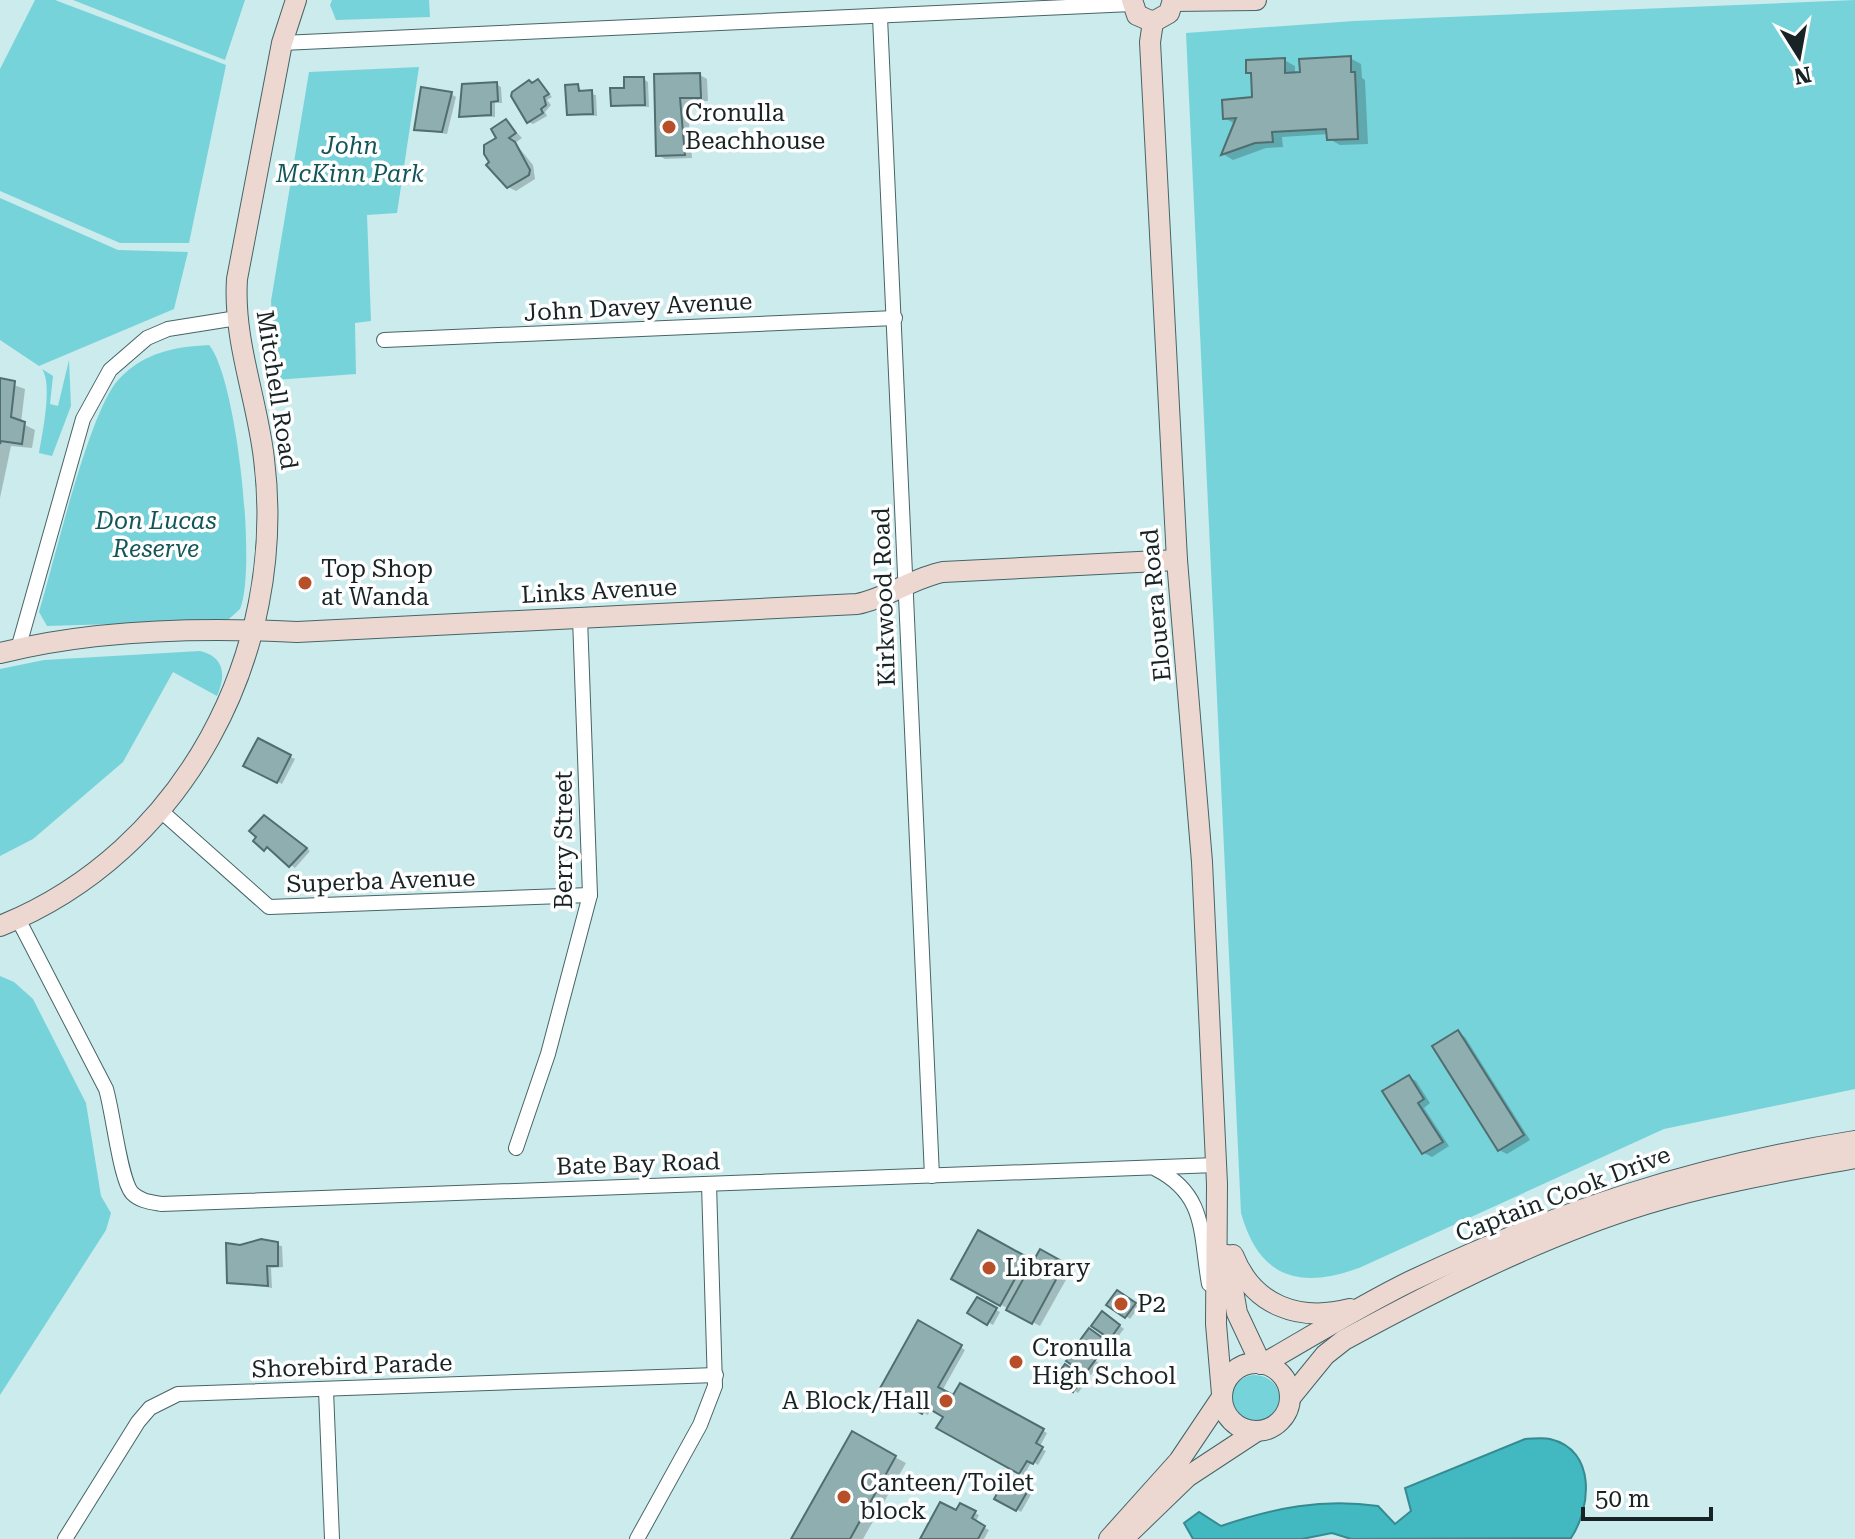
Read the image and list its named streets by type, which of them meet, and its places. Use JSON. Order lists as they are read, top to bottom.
{
  "streets": {
    "street": [
      "John Davey Avenue",
      "Mitchell Road",
      "Links Avenue",
      "Kirkwood Road",
      "Elouera Road",
      "Berry Street",
      "Superba Avenue",
      "Bate Bay Road",
      "Captain Cook Drive",
      "Shorebird Parade"
    ]
  },
  "crossings": [
    ["John Davey Avenue", "Kirkwood Road"],
    ["Mitchell Road", "Links Avenue"],
    ["Mitchell Road", "Superba Avenue"],
    ["Mitchell Road", "Bate Bay Road"],
    ["Links Avenue", "Kirkwood Road"],
    ["Links Avenue", "Elouera Road"],
    ["Links Avenue", "Berry Street"],
    ["Kirkwood Road", "Bate Bay Road"],
    ["Elouera Road", "Bate Bay Road"],
    ["Elouera Road", "Captain Cook Drive"],
    ["Berry Street", "Superba Avenue"]
  ],
  "parks": ["John McKinn Park", "Don Lucas Reserve"],
  "places": [
    "Cronulla Beachhouse",
    "Top Shop at Wanda",
    "Library",
    "P2",
    "Cronulla High School",
    "A Block/Hall",
    "Canteen/Toilet block"
  ],
  "scale_bar": "50 m",
  "north": "bottom"
}
